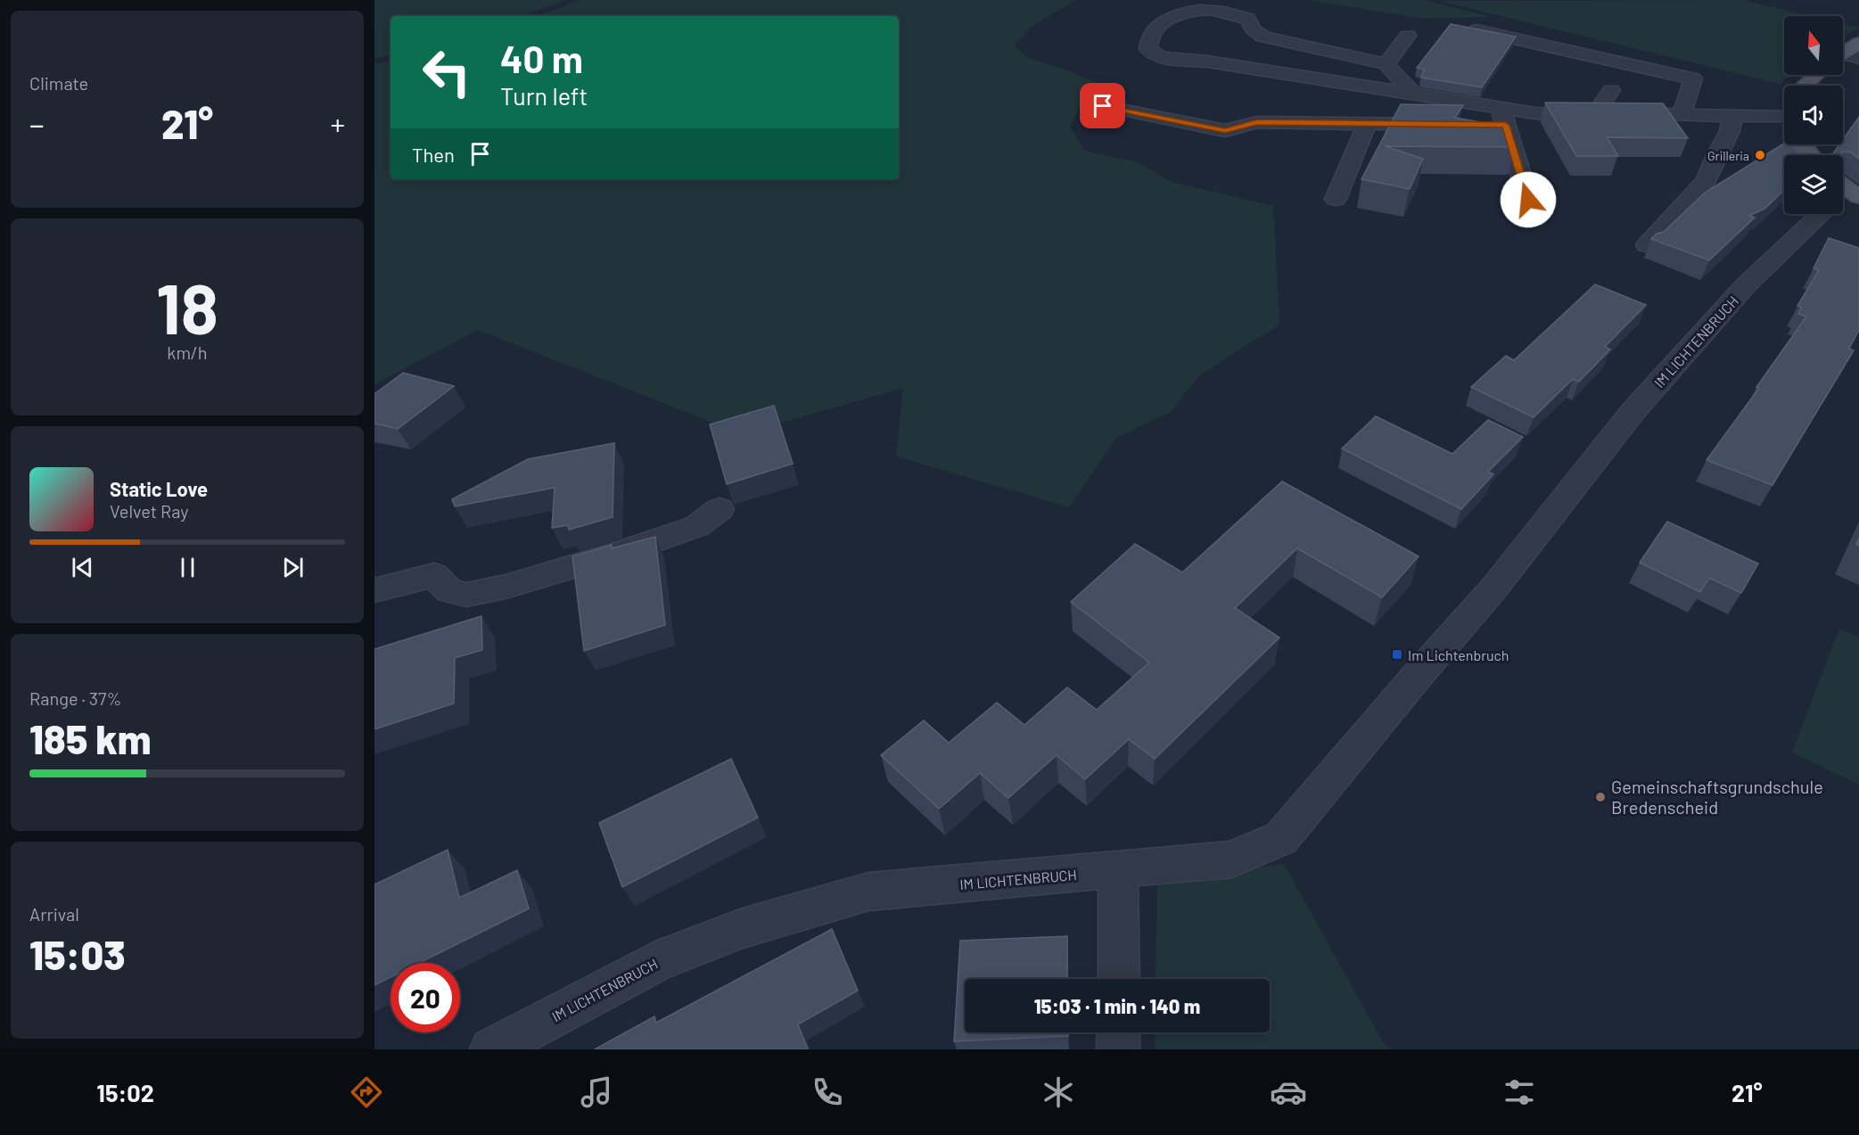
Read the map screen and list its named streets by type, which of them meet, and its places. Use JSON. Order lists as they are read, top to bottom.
{
  "streets": {
    "street": ["IM LICHTENBRUCH"]
  },
  "places": {
    "other": ["Grilleria", "Gemeinschaftsgrundschule Bredenscheid"],
    "transit": ["Im Lichtenbruch"]
  },
  "north": "top",
  "page": {
    "tile": [
      "Climate",
      ["18", "km/h"],
      ["Range · 37%", "185 km"],
      ["Arrival", "15:03"]
    ],
    "turn": ["40 m", "Turn left"],
    "heat": ["−", "21°", "+"],
    "then": "Then",
    "song": ["Static Love", "Velvet Ray"],
    "limit": "20",
    "trip": "15:03 · 1 min · 140 m",
    "tabs": ["15:02", "21°"]
  }
}
